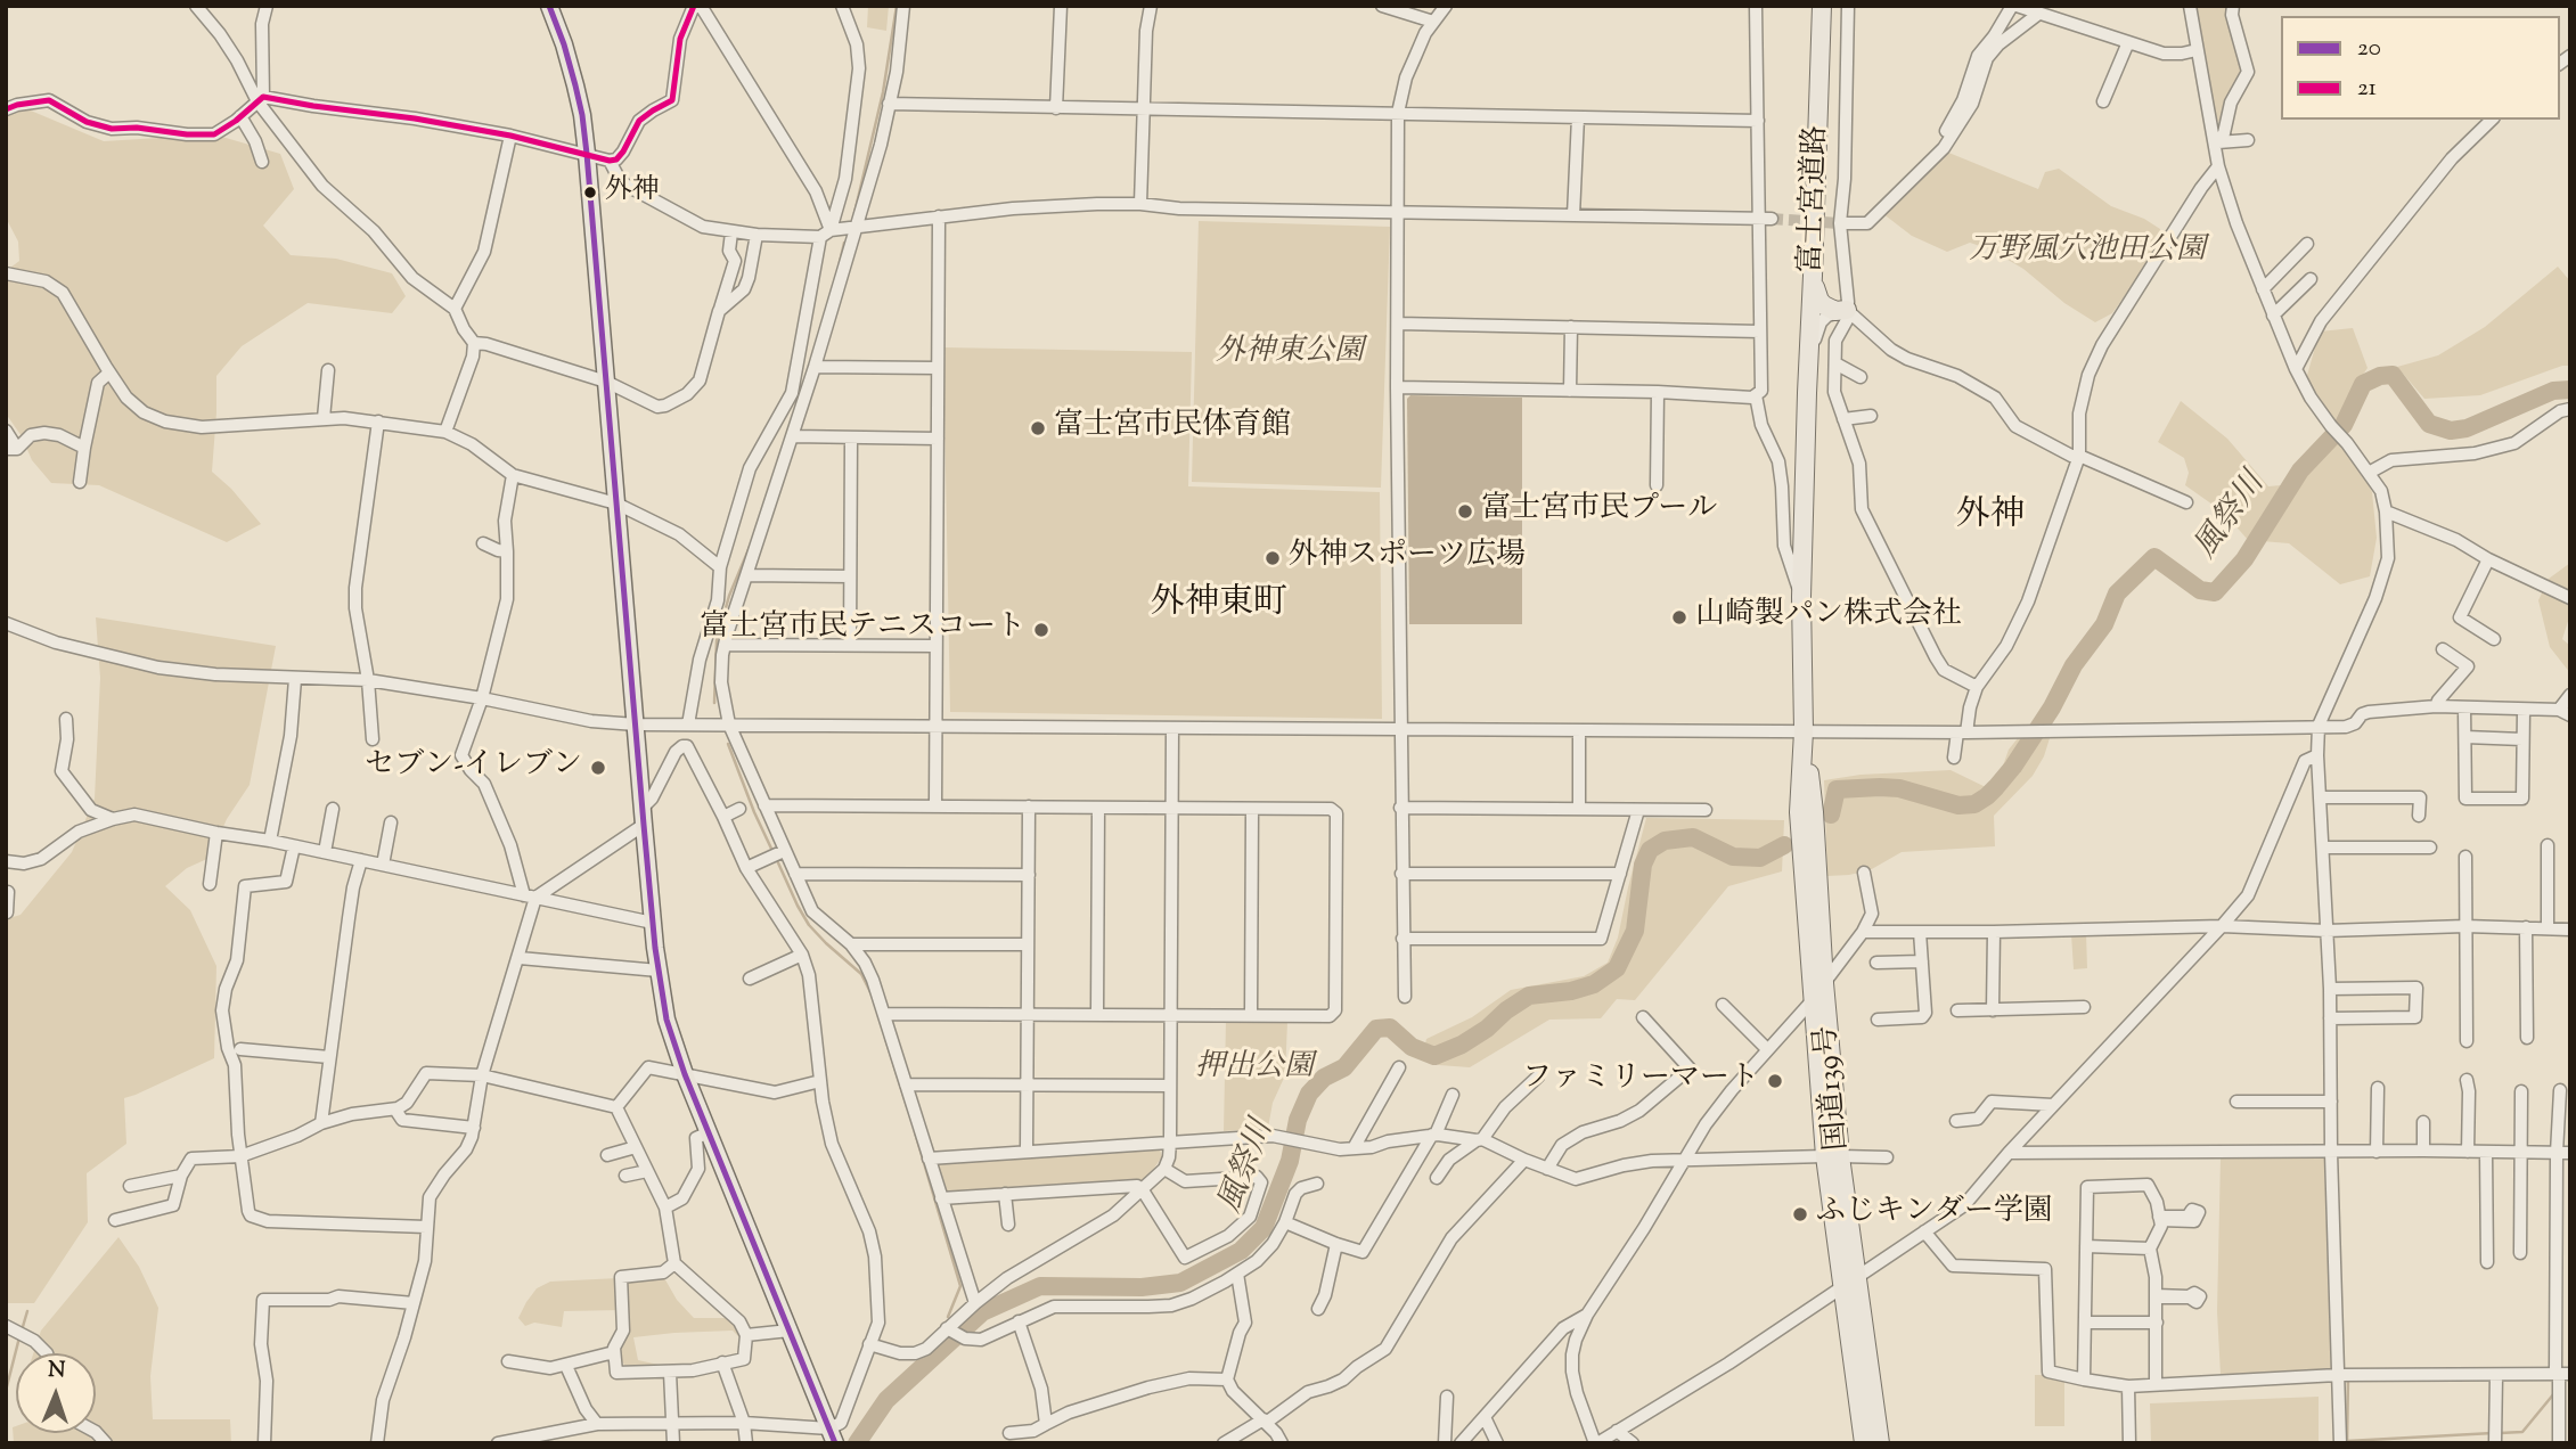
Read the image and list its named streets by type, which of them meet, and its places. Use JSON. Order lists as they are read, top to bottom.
{
  "streets": {
    "highway": ["富士宮道路", "国道139号"]
  },
  "crossings": [
    ["富士宮道路", "国道139号"]
  ],
  "districts": ["外神", "外神東町"],
  "water": ["風祭川"],
  "parks": ["万野風穴池田公園", "外神東公園", "押出公園"],
  "places": [
    "外神",
    "富士宮市民体育館",
    "富士宮市民プール",
    "外神スポーツ広場",
    "山崎製パン株式会社",
    "富士宮市民テニスコート",
    "セブン-イレブン",
    "ファミリーマート",
    "ふじキンダー学園"
  ],
  "lines": ["transit line 20", "transit line 21"],
  "legend": ["20", "21"],
  "north": "top"
}
